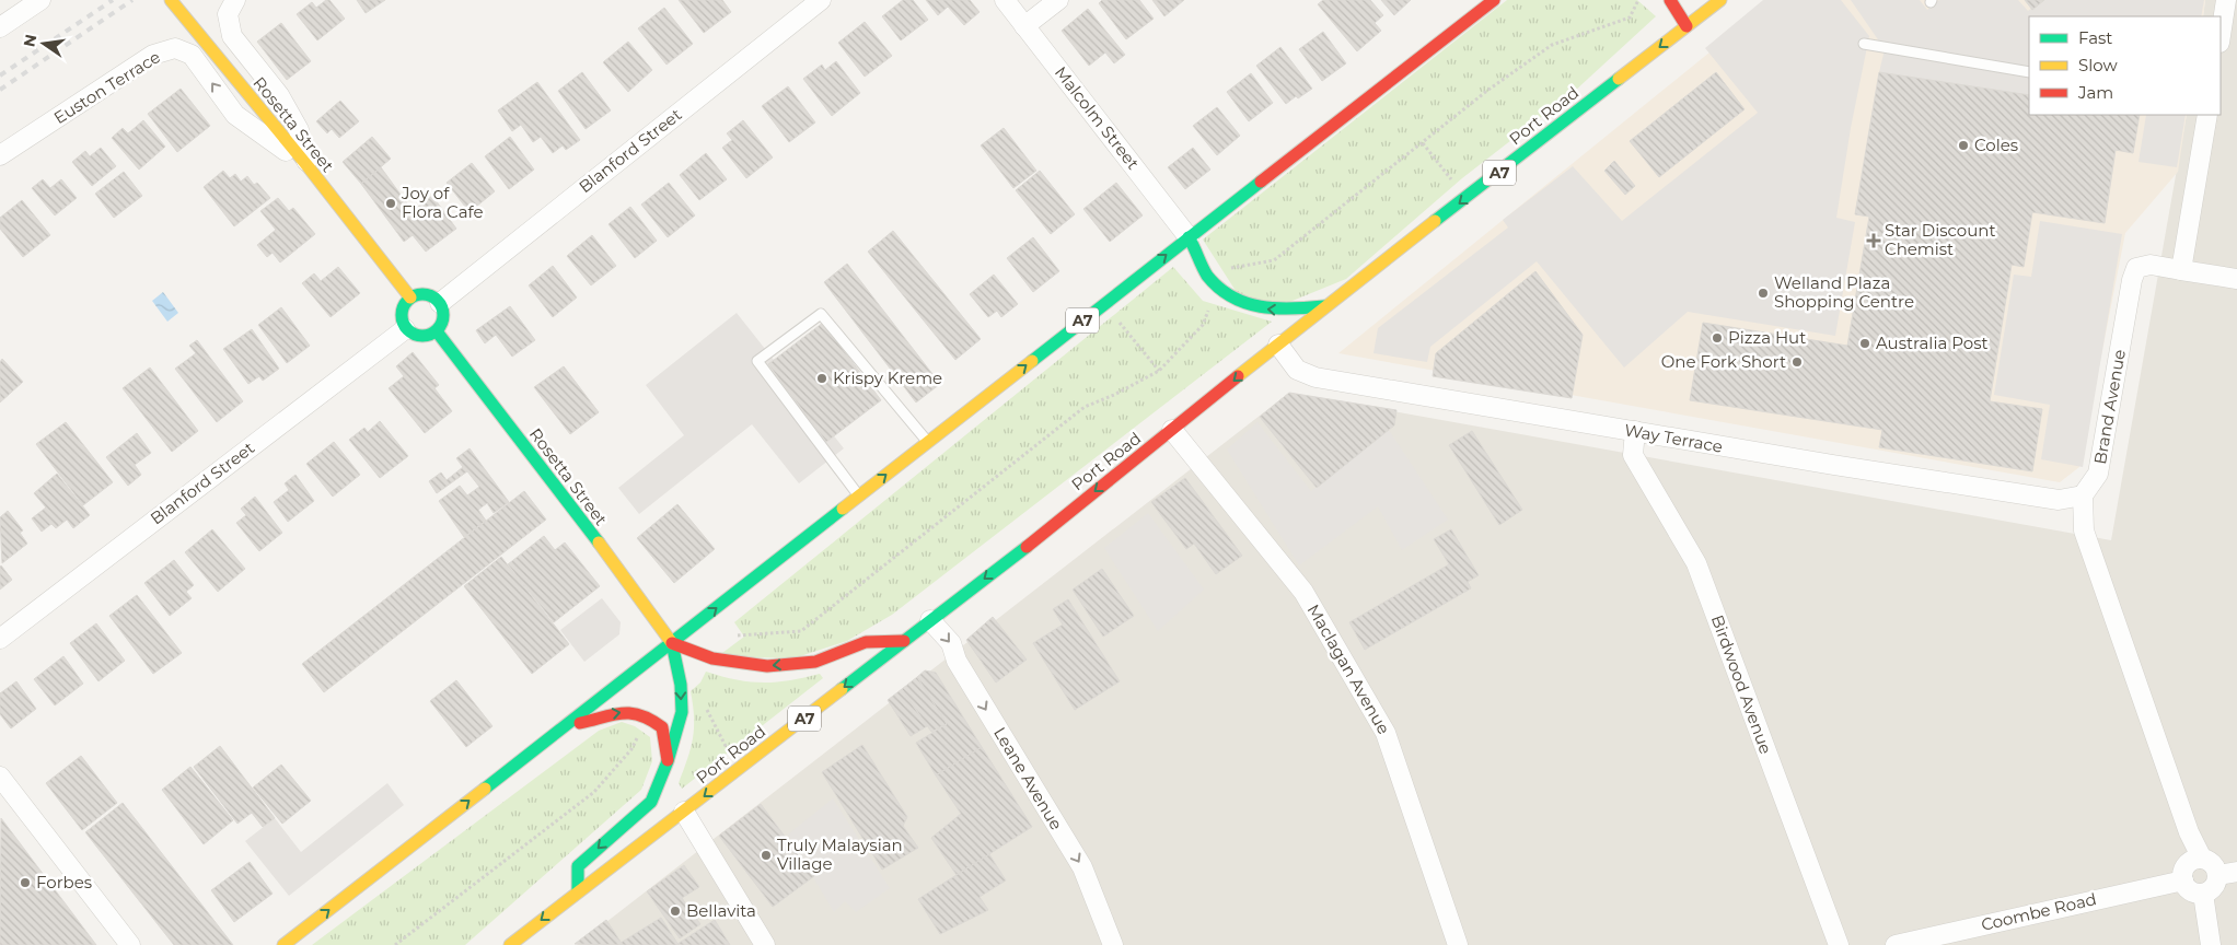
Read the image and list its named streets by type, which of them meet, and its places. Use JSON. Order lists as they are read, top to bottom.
{
  "streets": {
    "main road": ["Port Road", "Rosetta Street", "A7"],
    "street": [
      "Euston Terrace",
      "Malcolm Street",
      "Blanford Street",
      "Brand Avenue",
      "Way Terrace",
      "Maclagan Avenue",
      "Birdwood Avenue",
      "Leane Avenue",
      "Coombe Road"
    ]
  },
  "crossings": [
    ["Euston Terrace", "Rosetta Street"],
    ["Port Road", "Way Terrace"],
    ["Port Road", "Maclagan Avenue"],
    ["Port Road", "Leane Avenue"],
    ["Malcolm Street", "A7"],
    ["Rosetta Street", "Blanford Street"],
    ["Rosetta Street", "A7"],
    ["Brand Avenue", "Way Terrace"],
    ["Way Terrace", "Birdwood Avenue"]
  ],
  "one_way": ["Port Road", "Leane Avenue"],
  "places": {
    "other": [
      "Coles",
      "Joy of Flora Cafe",
      "Welland Plaza Shopping Centre",
      "Pizza Hut",
      "Australia Post",
      "One Fork Short",
      "Krispy Kreme",
      "Truly Malaysian Village",
      "Forbes",
      "Bellavita"
    ],
    "health": ["Star Discount Chemist"]
  },
  "legend": ["Fast", "Slow", "Jam"],
  "north": "left"
}
